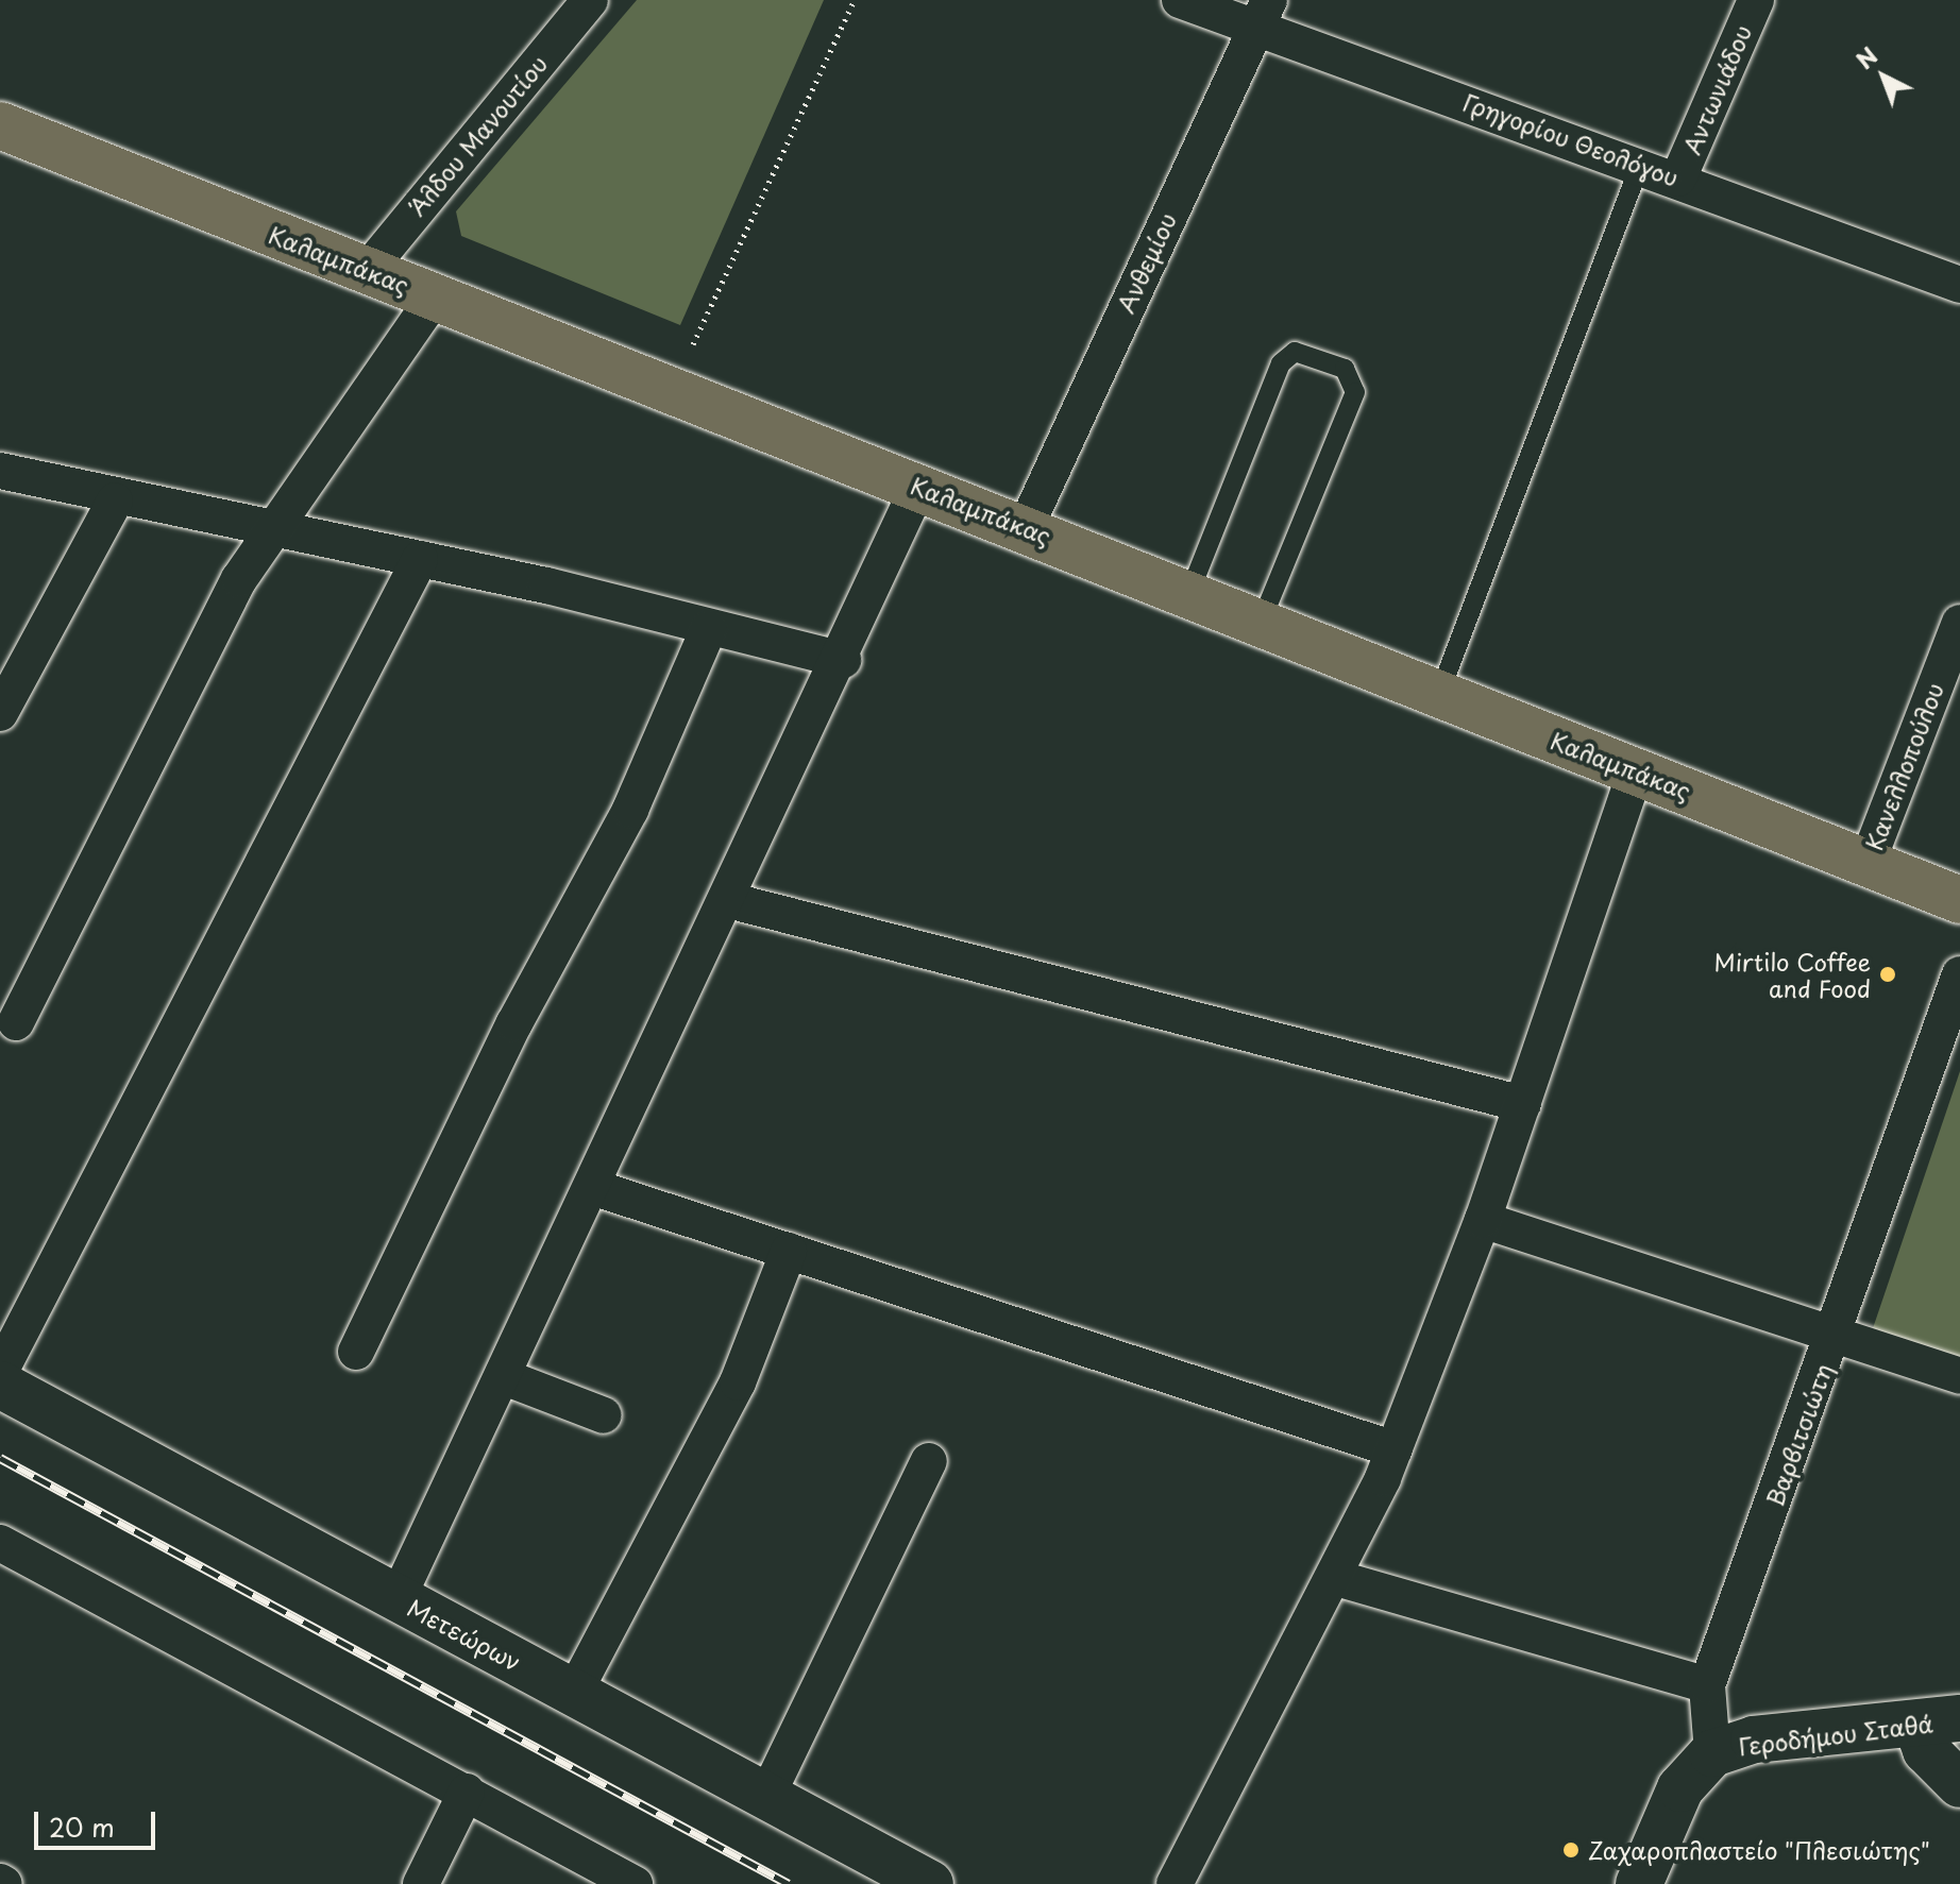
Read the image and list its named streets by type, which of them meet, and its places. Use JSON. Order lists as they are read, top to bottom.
{
  "streets": {
    "main road": ["Καλαμπάκας"],
    "street": [
      "Αντωνιάδου",
      "Άλδου Μανουτίου",
      "Γρηγορίου Θεολόγου",
      "Ανθεμίου",
      "Κανελλοπούλου",
      "Βαρβιτσιώτη",
      "Μετεώρων",
      "Γεροδήμου Σταθά"
    ]
  },
  "crossings": [
    ["Αντωνιάδου", "Γρηγορίου Θεολόγου"],
    ["Άλδου Μανουτίου", "Καλαμπάκας"],
    ["Γρηγορίου Θεολόγου", "Ανθεμίου"],
    ["Καλαμπάκας", "Ανθεμίου"],
    ["Καλαμπάκας", "Κανελλοπούλου"],
    ["Βαρβιτσιώτη", "Γεροδήμου Σταθά"]
  ],
  "places": ["Mirtilo Coffee and Food", "Ζαχαροπλαστείο \"Πλεσιώτης\""],
  "scale_bar": "20 m",
  "north": "top left"
}
